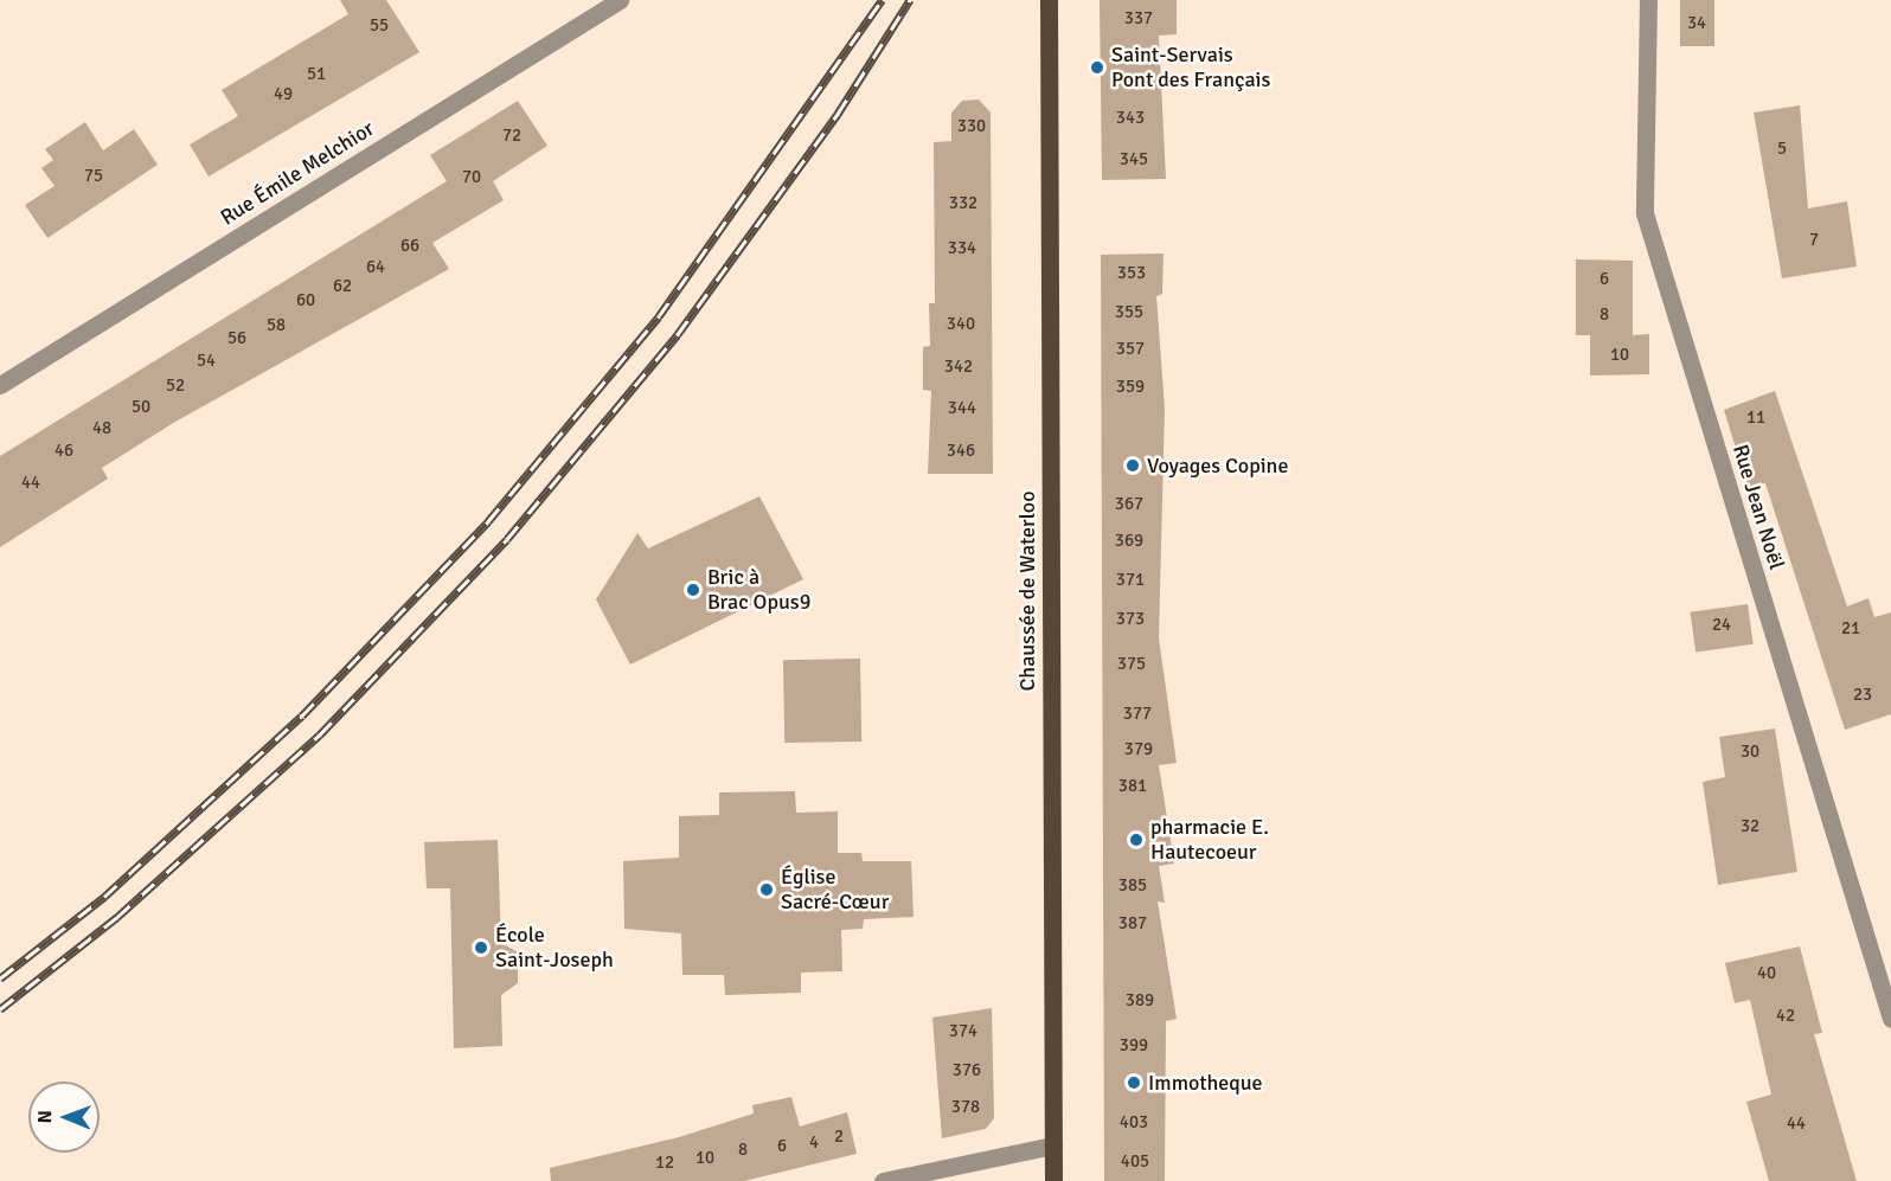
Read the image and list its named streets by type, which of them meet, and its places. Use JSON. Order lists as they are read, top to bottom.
{
  "streets": {
    "main road": ["Chaussée de Waterloo"],
    "street": ["Rue Émile Melchior", "Rue Jean Noël"]
  },
  "places": [
    "Saint-Servais Pont des Français",
    "Voyages Copine",
    "Bric à Brac Opus9",
    "pharmacie E. Hautecoeur",
    "Église Sacré-Cœur",
    "École Saint-Joseph",
    "Immotheque"
  ],
  "house_numbers": [
    "337",
    "34",
    "55",
    "51",
    "49",
    "343",
    "330",
    "72",
    "5",
    "345",
    "75",
    "70",
    "332",
    "7",
    "66",
    "334",
    "64",
    "353",
    "6",
    "62",
    "60",
    "355",
    "8",
    "340",
    "58",
    "56",
    "357",
    "10",
    "54",
    "342",
    "52",
    "359",
    "50",
    "344",
    "11",
    "48",
    "46",
    "346",
    "44",
    "367",
    "369",
    "371",
    "373",
    "24",
    "21",
    "375",
    "23",
    "377",
    "379",
    "30",
    "381",
    "32",
    "385",
    "387",
    "40",
    "389",
    "42",
    "374",
    "399",
    "376",
    "378",
    "403",
    "44",
    "2",
    "4",
    "6",
    "8",
    "10",
    "405",
    "12"
  ],
  "north": "left"
}
